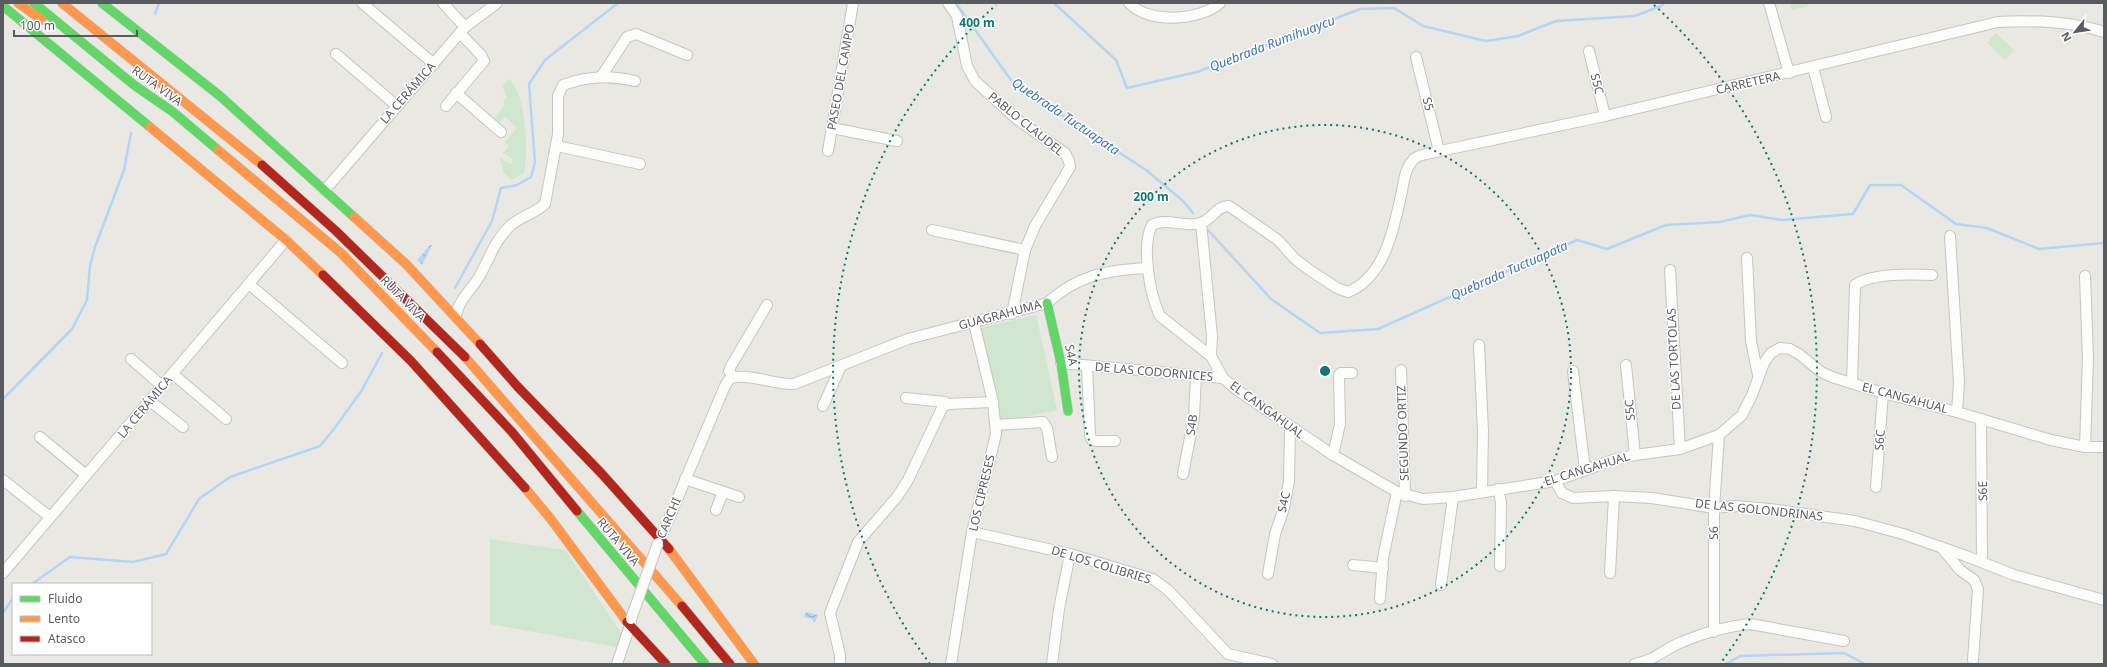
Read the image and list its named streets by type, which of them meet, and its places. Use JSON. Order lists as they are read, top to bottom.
{
  "streets": {
    "main road": ["RUTA VIVA", "S4A"],
    "street": [
      "PASEO DEL CAMPO",
      "CARRETERA",
      "S5C",
      "LA CERÁMICA",
      "S5",
      "PABLO CLAUDEL",
      "GUAGRAHUMA",
      "DE LAS TORTOLAS",
      "DE LAS CODORNICES",
      "EL CANGAHUAL",
      "S4B",
      "SEGUNDO ORTIZ",
      "S6C",
      "S6E",
      "LOS CIPRESES",
      "S4C",
      "DE LAS GOLONDRINAS",
      "CARCHI",
      "S6",
      "DE LOS COLIBRIES"
    ]
  },
  "crossings": [
    ["CARRETERA", "S5C"],
    ["CARRETERA", "S5"],
    ["S5C", "EL CANGAHUAL"],
    ["PABLO CLAUDEL", "GUAGRAHUMA"],
    ["GUAGRAHUMA", "S4A"],
    ["GUAGRAHUMA", "EL CANGAHUAL"],
    ["GUAGRAHUMA", "LOS CIPRESES"],
    ["GUAGRAHUMA", "CARCHI"],
    ["S4A", "DE LAS CODORNICES"],
    ["DE LAS TORTOLAS", "EL CANGAHUAL"],
    ["DE LAS CODORNICES", "EL CANGAHUAL"],
    ["DE LAS CODORNICES", "S4B"],
    ["EL CANGAHUAL", "SEGUNDO ORTIZ"],
    ["EL CANGAHUAL", "S6C"],
    ["EL CANGAHUAL", "S6E"],
    ["EL CANGAHUAL", "S4C"],
    ["EL CANGAHUAL", "DE LAS GOLONDRINAS"],
    ["EL CANGAHUAL", "S6"],
    ["S6E", "DE LAS GOLONDRINAS"],
    ["LOS CIPRESES", "DE LOS COLIBRIES"],
    ["DE LAS GOLONDRINAS", "S6"]
  ],
  "water": ["Quebrada Rumihuaycu", "Quebrada Tuctuapata"],
  "legend": ["Fluido", "Lento", "Atasco"],
  "scale_bar": "100 m",
  "north": "bottom left",
  "rings": ["400 m", "200 m"]
}
